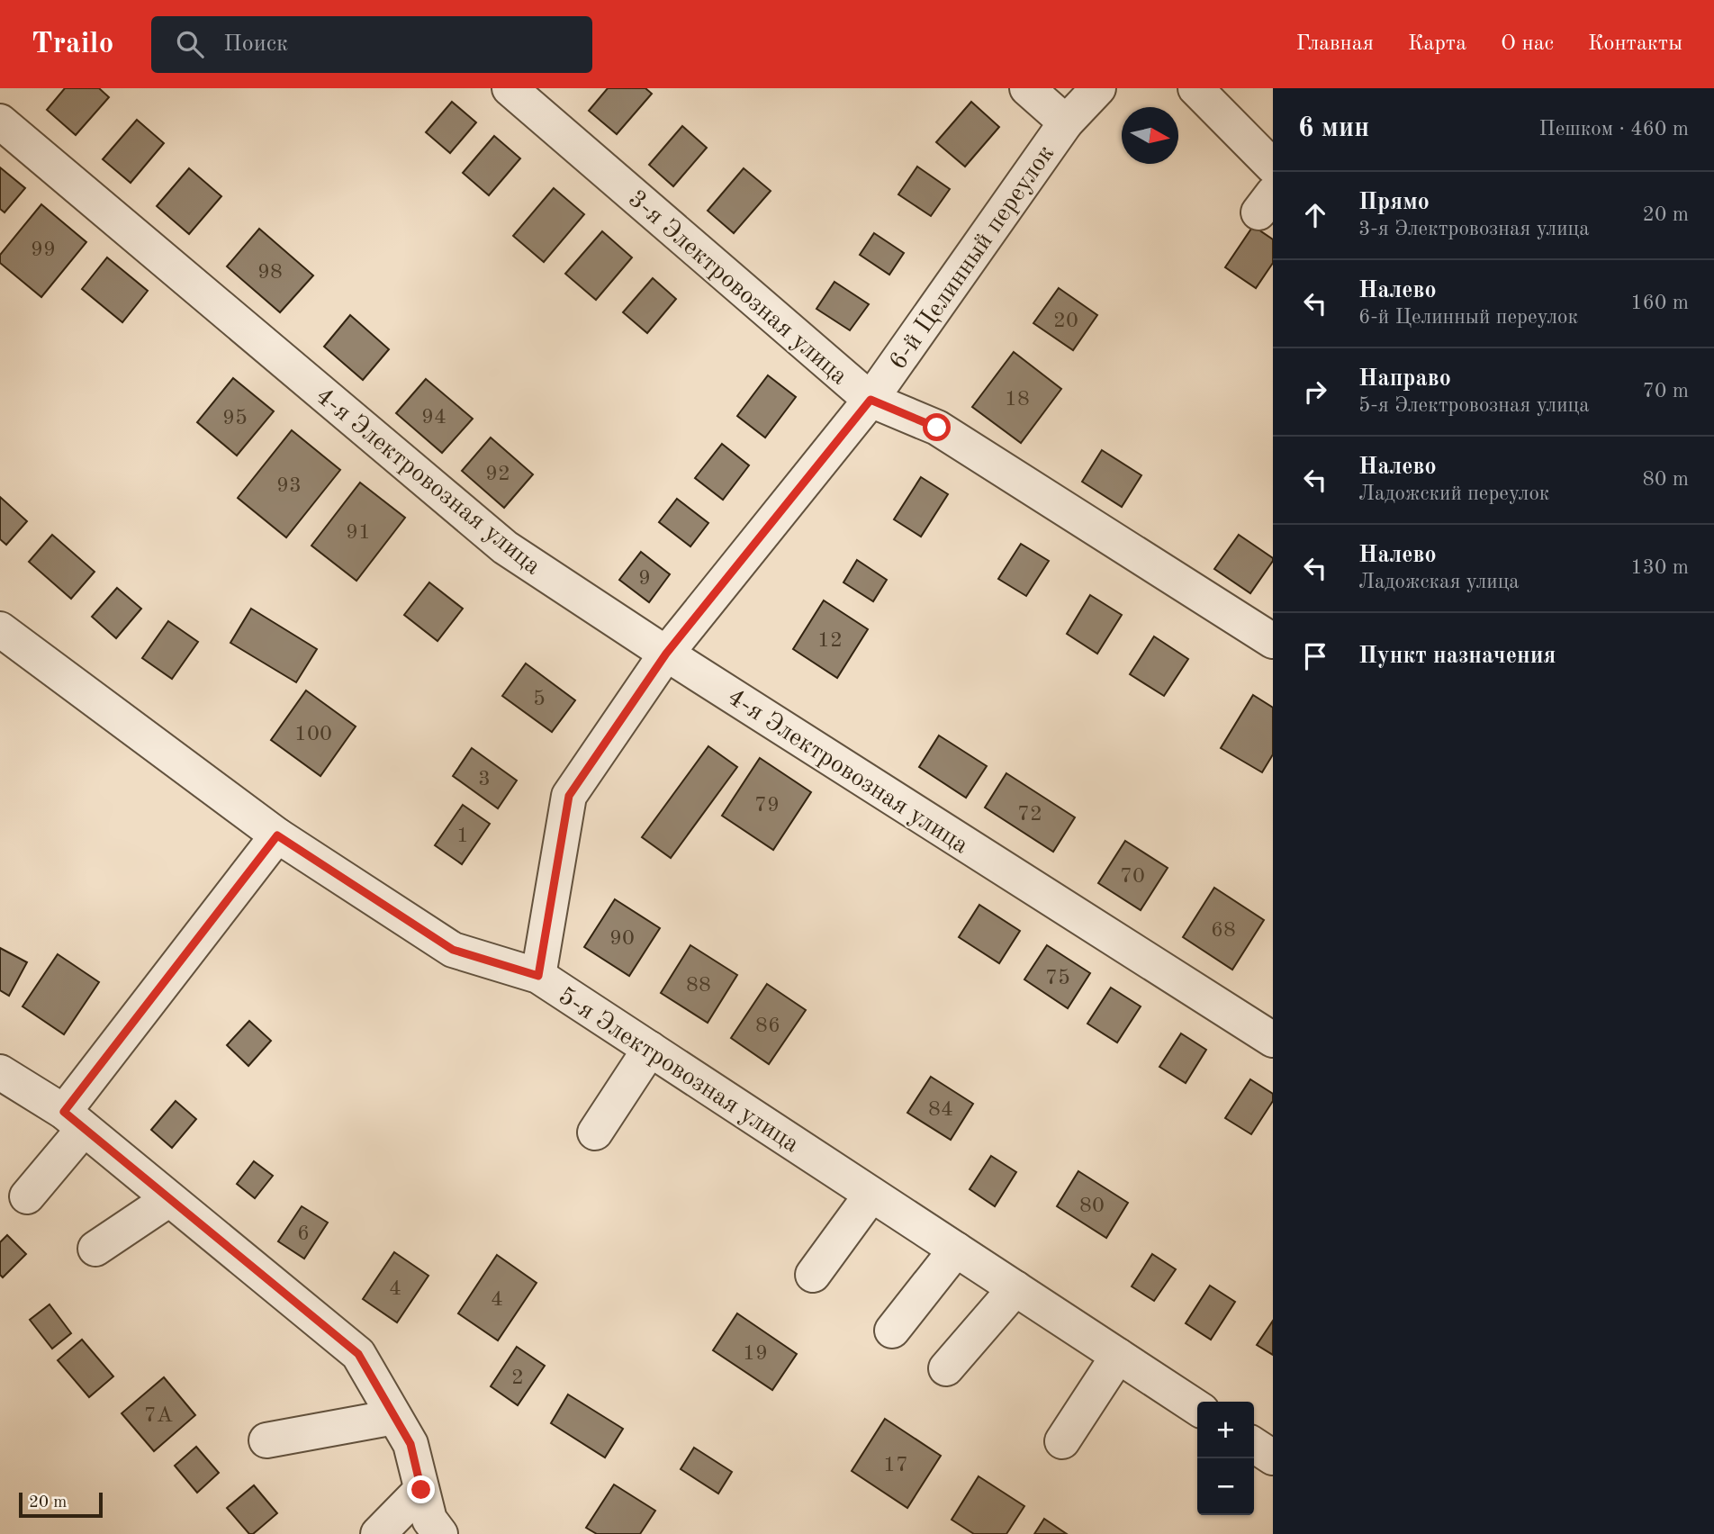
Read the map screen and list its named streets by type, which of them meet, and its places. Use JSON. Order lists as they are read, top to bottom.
{
  "streets": {
    "street": [
      "6-й Целинный переулок",
      "3-я Электровозная улица",
      "4-я Электровозная улица",
      "5-я Электровозная улица"
    ]
  },
  "crossings": [
    ["6-й Целинный переулок", "3-я Электровозная улица"],
    ["6-й Целинный переулок", "4-я Электровозная улица"],
    ["6-й Целинный переулок", "5-я Электровозная улица"]
  ],
  "house_numbers": [
    "99",
    "98",
    "20",
    "18",
    "94",
    "95",
    "92",
    "93",
    "91",
    "9",
    "12",
    "5",
    "100",
    "3",
    "79",
    "72",
    "1",
    "70",
    "68",
    "90",
    "75",
    "88",
    "86",
    "84",
    "80",
    "6",
    "4",
    "4",
    "19",
    "2",
    "7А",
    "17"
  ],
  "scale_bar": "20 m",
  "north": "right",
  "page": {
    "header": "Trailo",
    "search": "Поиск",
    "nav": [
      "Главная",
      "Карта",
      "О нас",
      "Контакты"
    ],
    "heading": ["6 мин", "Пешком · 460 m"],
    "list": [
      ["Прямо", "3-я Электровозная улица", "20 m"],
      ["Налево", "6-й Целинный переулок", "160 m"],
      ["Направо", "5-я Электровозная улица", "70 m"],
      ["Налево", "Ладожский переулок", "80 m"],
      ["Налево", "Ладожская улица", "130 m"],
      "Пункт назначения"
    ],
    "map_buttons": ["+", "−"],
    "scale": "20 m"
  }
}
